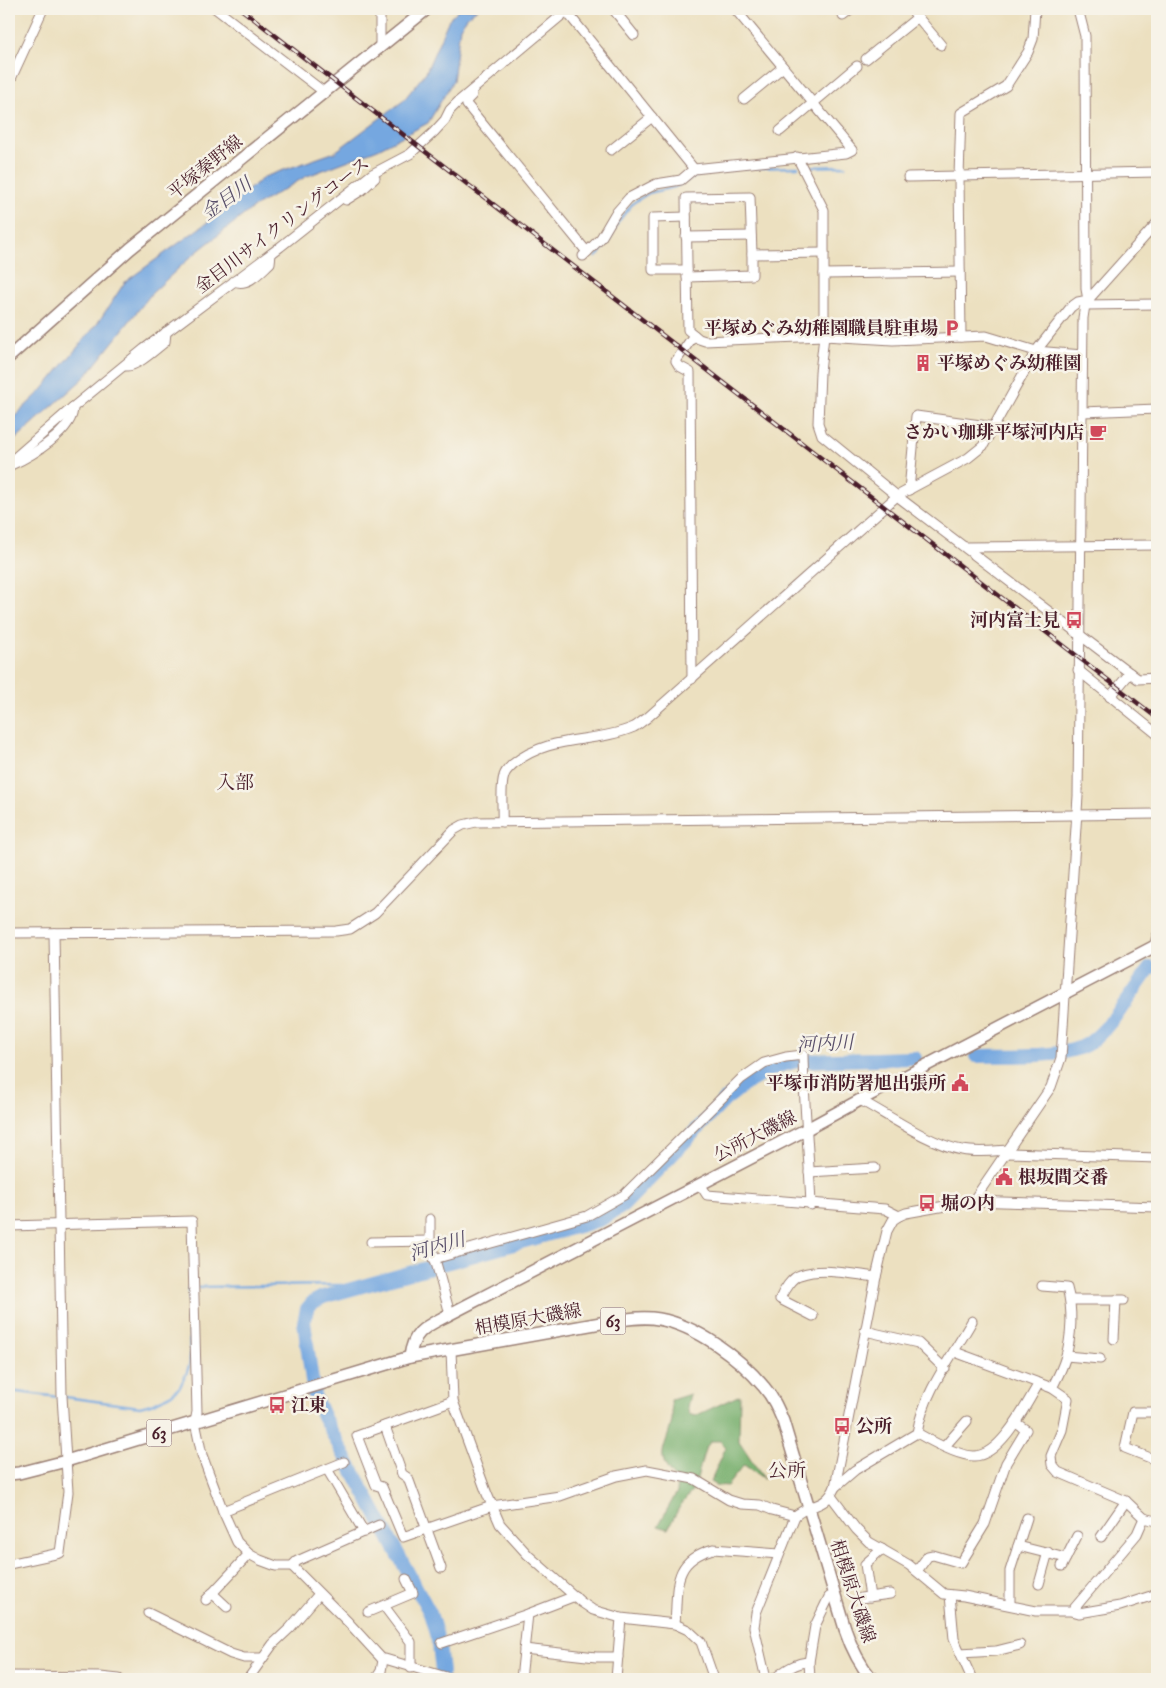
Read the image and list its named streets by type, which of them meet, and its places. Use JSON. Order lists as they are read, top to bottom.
{
  "streets": {
    "main road": [
      "平塚秦野線",
      "公所大磯線",
      "相模原大磯線",
      "63"
    ],
    "street": ["金目川サイクリングコース"]
  },
  "crossings": [
    ["公所大磯線", "相模原大磯線"]
  ],
  "districts": ["入部", "公所"],
  "water": ["金目川", "河内川"],
  "places": {
    "parking": ["平塚めぐみ幼稚園職員駐車場"],
    "building": ["平塚めぐみ幼稚園"],
    "cafe": ["さかい珈琲平塚河内店"],
    "bus stop": [
      "河内富士見",
      "堀の内",
      "江東",
      "公所"
    ],
    "public building": ["平塚市消防署旭出張所", "根坂間交番"]
  }
}
